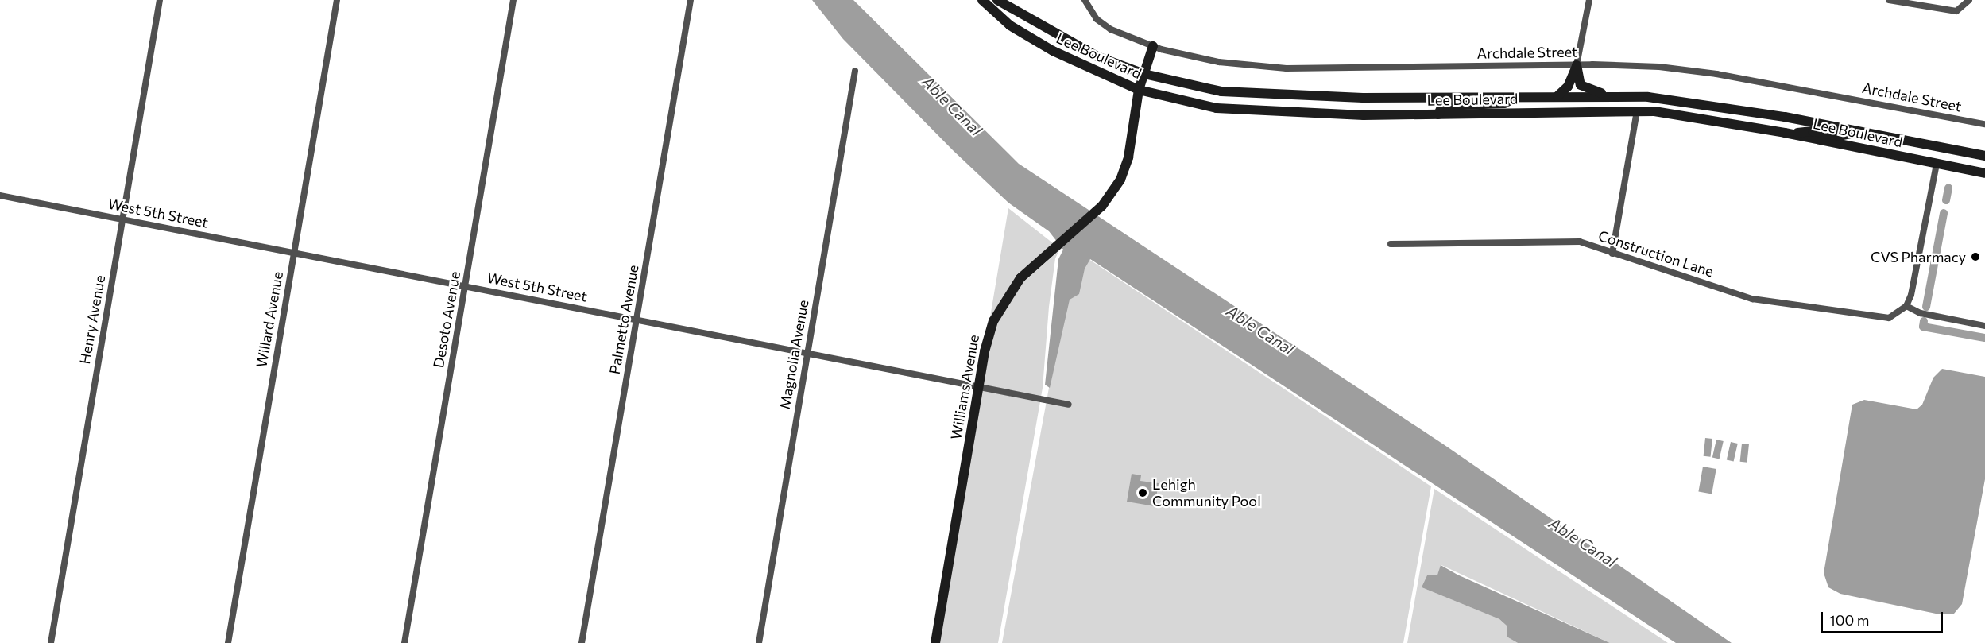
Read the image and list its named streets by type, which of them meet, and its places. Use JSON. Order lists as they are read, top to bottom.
{
  "streets": {
    "main road": ["Lee Boulevard", "Williams Avenue"],
    "street": [
      "Archdale Street",
      "West 5th Street",
      "Construction Lane",
      "Henry Avenue",
      "Willard Avenue",
      "Desoto Avenue",
      "Palmetto Avenue",
      "Magnolia Avenue"
    ]
  },
  "crossings": [
    ["Archdale Street", "Williams Avenue"],
    ["Lee Boulevard", "Williams Avenue"],
    ["West 5th Street", "Henry Avenue"],
    ["West 5th Street", "Willard Avenue"],
    ["West 5th Street", "Desoto Avenue"],
    ["West 5th Street", "Palmetto Avenue"],
    ["West 5th Street", "Magnolia Avenue"],
    ["West 5th Street", "Williams Avenue"]
  ],
  "water": ["Able Canal"],
  "places": ["CVS Pharmacy", "Lehigh Community Pool"],
  "scale_bar": "100 m"
}
